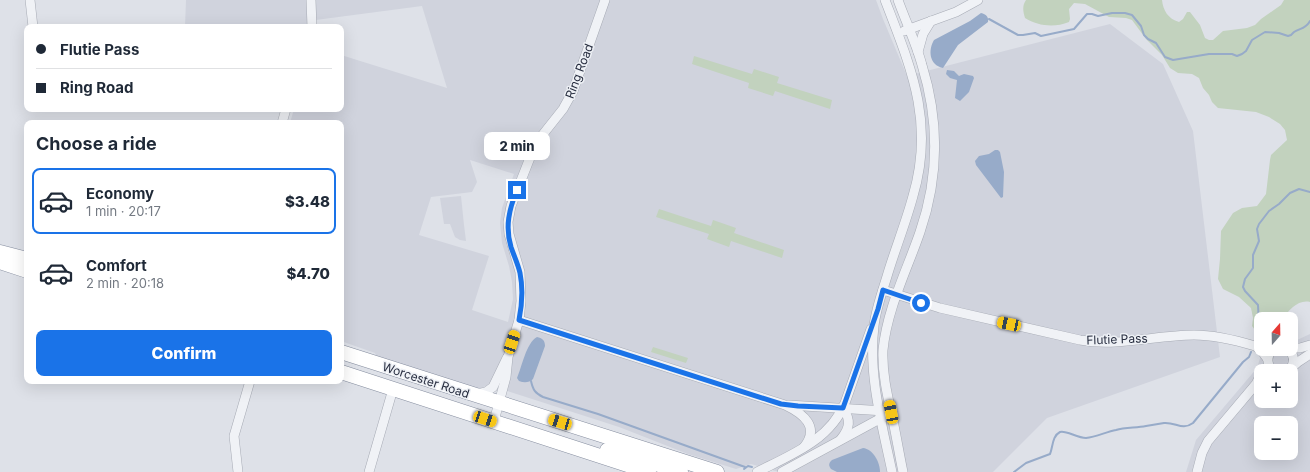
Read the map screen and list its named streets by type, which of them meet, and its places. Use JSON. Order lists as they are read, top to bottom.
{
  "streets": {
    "highway": ["Worcester Road"],
    "street": ["Ring Road", "Flutie Pass"]
  },
  "crossings": [
    ["Ring Road", "Worcester Road"]
  ],
  "north": "top",
  "page": {
    "banner": ["Flutie Pass", "Ring Road"],
    "heading": "Choose a ride",
    "bubble": "2 min",
    "list": [
      {
        "name": "Economy",
        "note": "1 min · 20:17",
        "value": "$3.48"
      },
      {
        "name": "Comfort",
        "note": "2 min · 20:18",
        "value": "$4.70"
      }
    ],
    "map_buttons": ["+", "−"],
    "buttons": "Confirm"
  }
}
